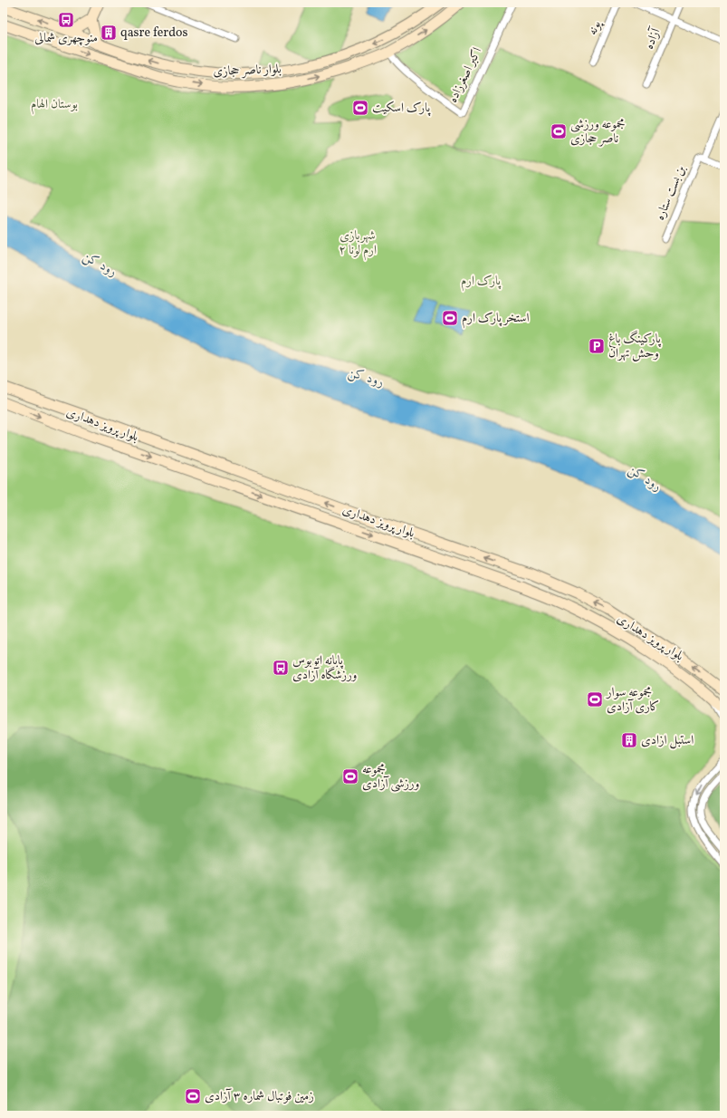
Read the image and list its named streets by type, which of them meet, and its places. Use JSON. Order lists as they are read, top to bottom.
{
  "streets": {
    "main road": ["بلوار ناصر حجازی", "بلوار پرویز دهداری"],
    "street": [
      "پونه",
      "آزاده",
      "اکبر اصغرزاده",
      "بن بست ستاره"
    ]
  },
  "crossings": [
    ["بلوار ناصر حجازی", "اکبر اصغرزاده"]
  ],
  "water": ["رود کن"],
  "parks": ["بوستان الهام", "شهربازی ارم لونا ۲", "پارک ارم"],
  "places": {
    "bus stop": ["منوچهری شمالی", "پایانه اتوبوس ورزشگاه آزادی"],
    "building": ["qasre ferdos", "استبل ازادی"],
    "sports": [
      "پارک اسکیت",
      "مجموعه ورزشی ناصر حجازی",
      "استخر پارک ارم",
      "مجموعه سوار کاری آزادی",
      "مجموعه ورزشی آزادی",
      "زمین فوتبال شماره ۳ آزادی"
    ],
    "parking": ["پارکینگ باغ وحش تهران"]
  }
}
